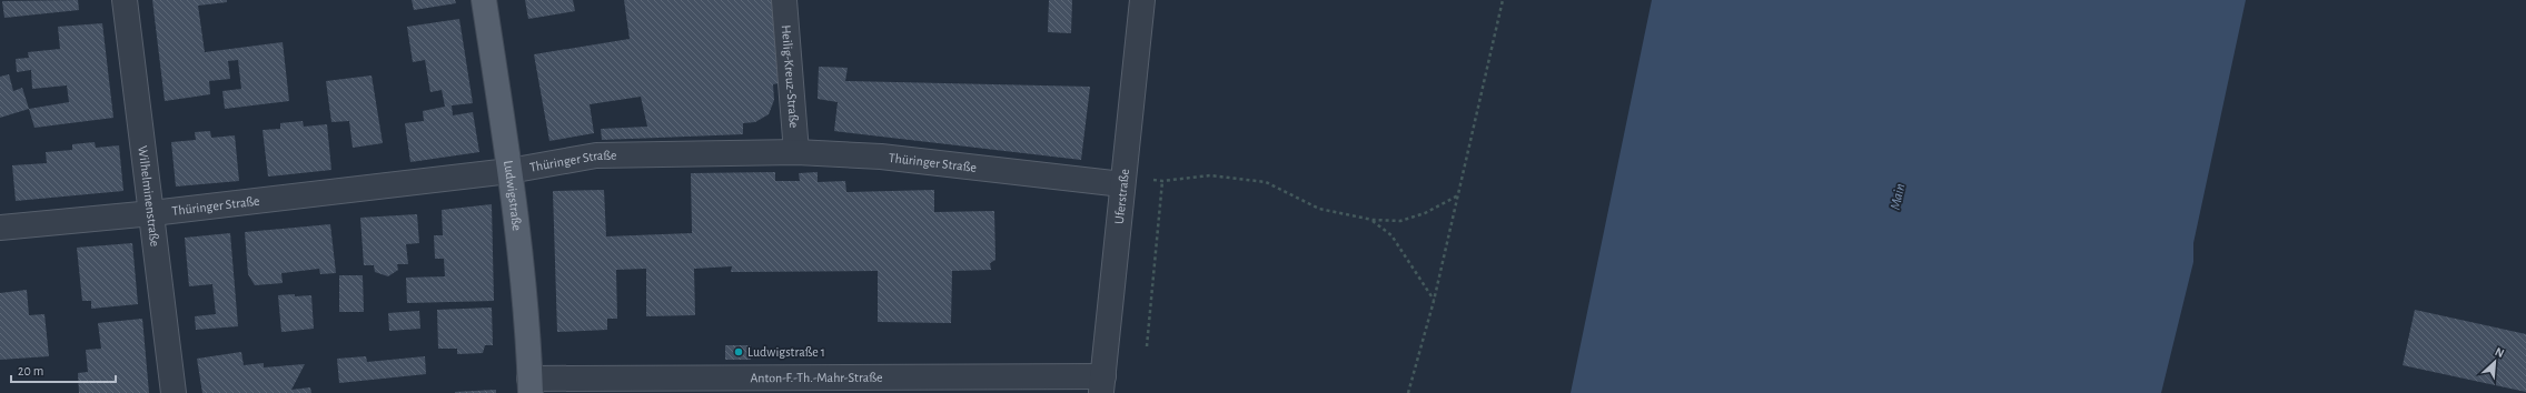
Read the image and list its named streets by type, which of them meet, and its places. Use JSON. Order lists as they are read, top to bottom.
{
  "streets": {
    "main road": ["Ludwigstraße"],
    "street": [
      "Heilig-Kreuz-Straße",
      "Thüringer Straße",
      "Wilhelminenstraße",
      "Uferstraße",
      "Anton-F.-Th.-Mahr-Straße"
    ]
  },
  "crossings": [
    ["Heilig-Kreuz-Straße", "Thüringer Straße"],
    ["Thüringer Straße", "Ludwigstraße"],
    ["Thüringer Straße", "Wilhelminenstraße"],
    ["Thüringer Straße", "Uferstraße"],
    ["Ludwigstraße", "Anton-F.-Th.-Mahr-Straße"],
    ["Uferstraße", "Anton-F.-Th.-Mahr-Straße"]
  ],
  "water": ["Main"],
  "places": ["Ludwigstraße 1"],
  "scale_bar": "20 m",
  "north": "top right"
}
